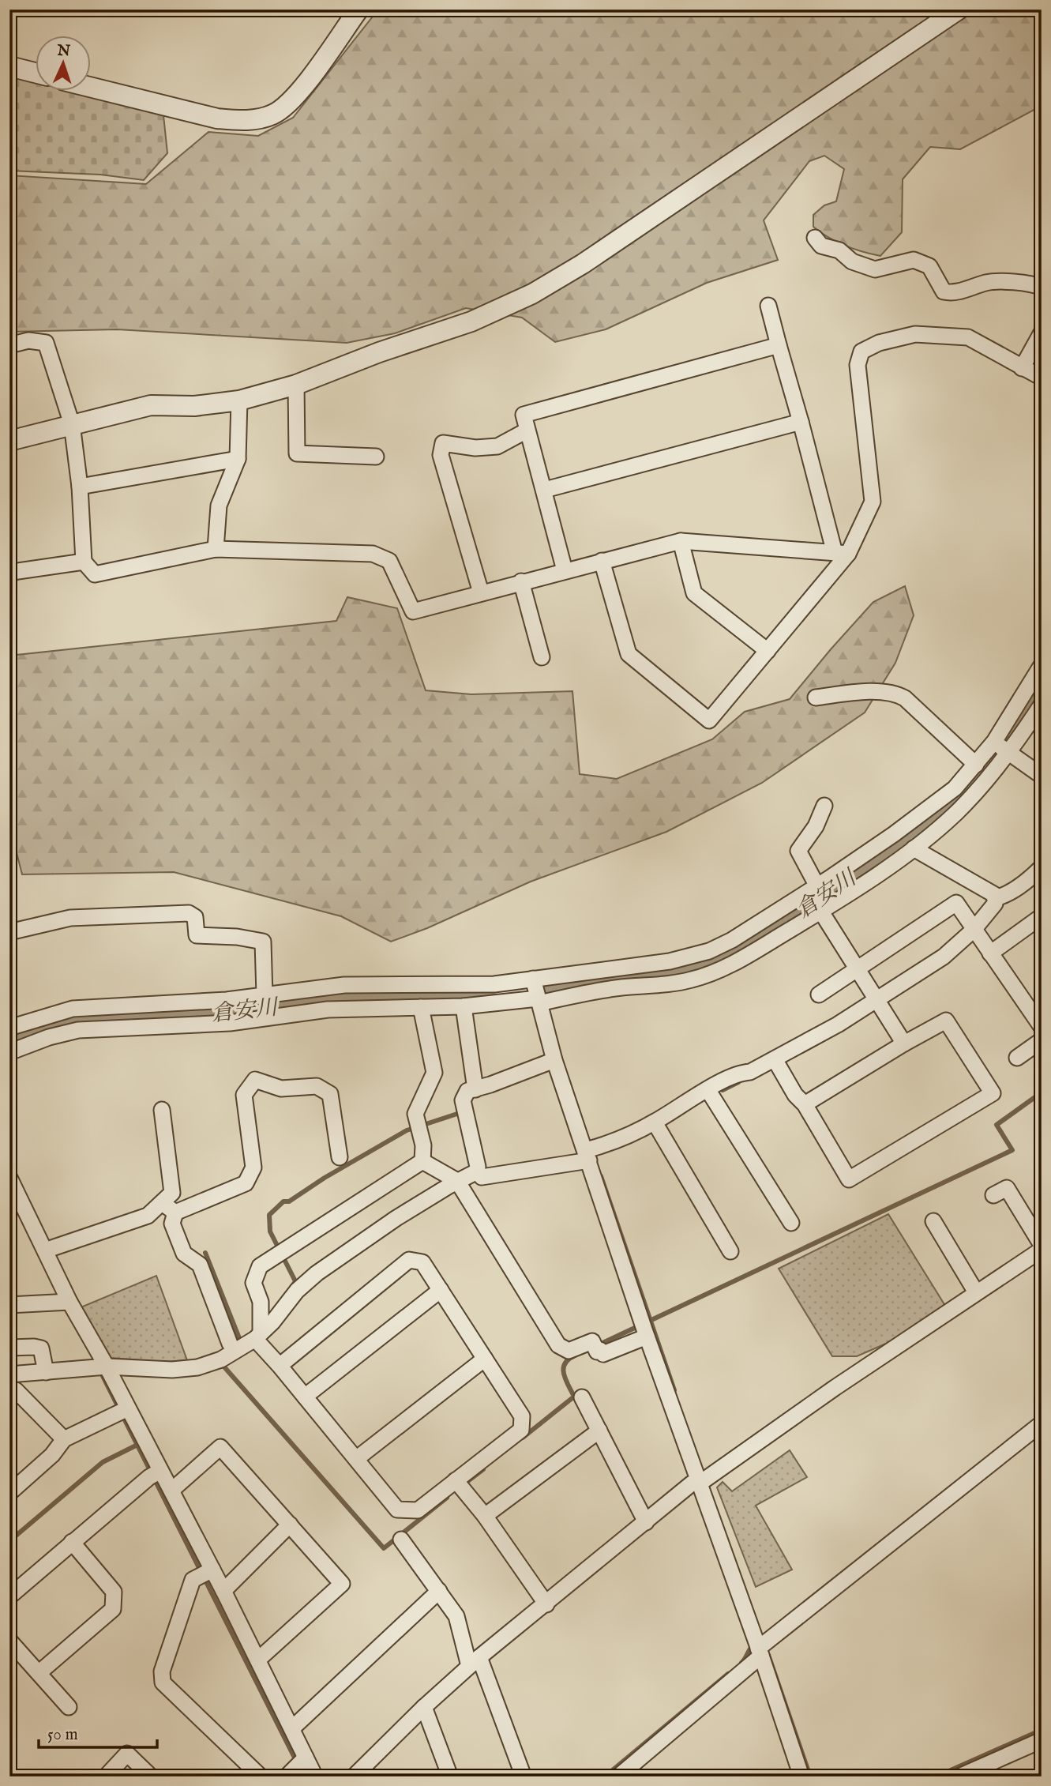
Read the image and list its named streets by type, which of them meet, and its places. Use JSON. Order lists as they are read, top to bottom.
{
  "water": ["倉安川"],
  "scale_bar": "50 m",
  "north": "top"
}
